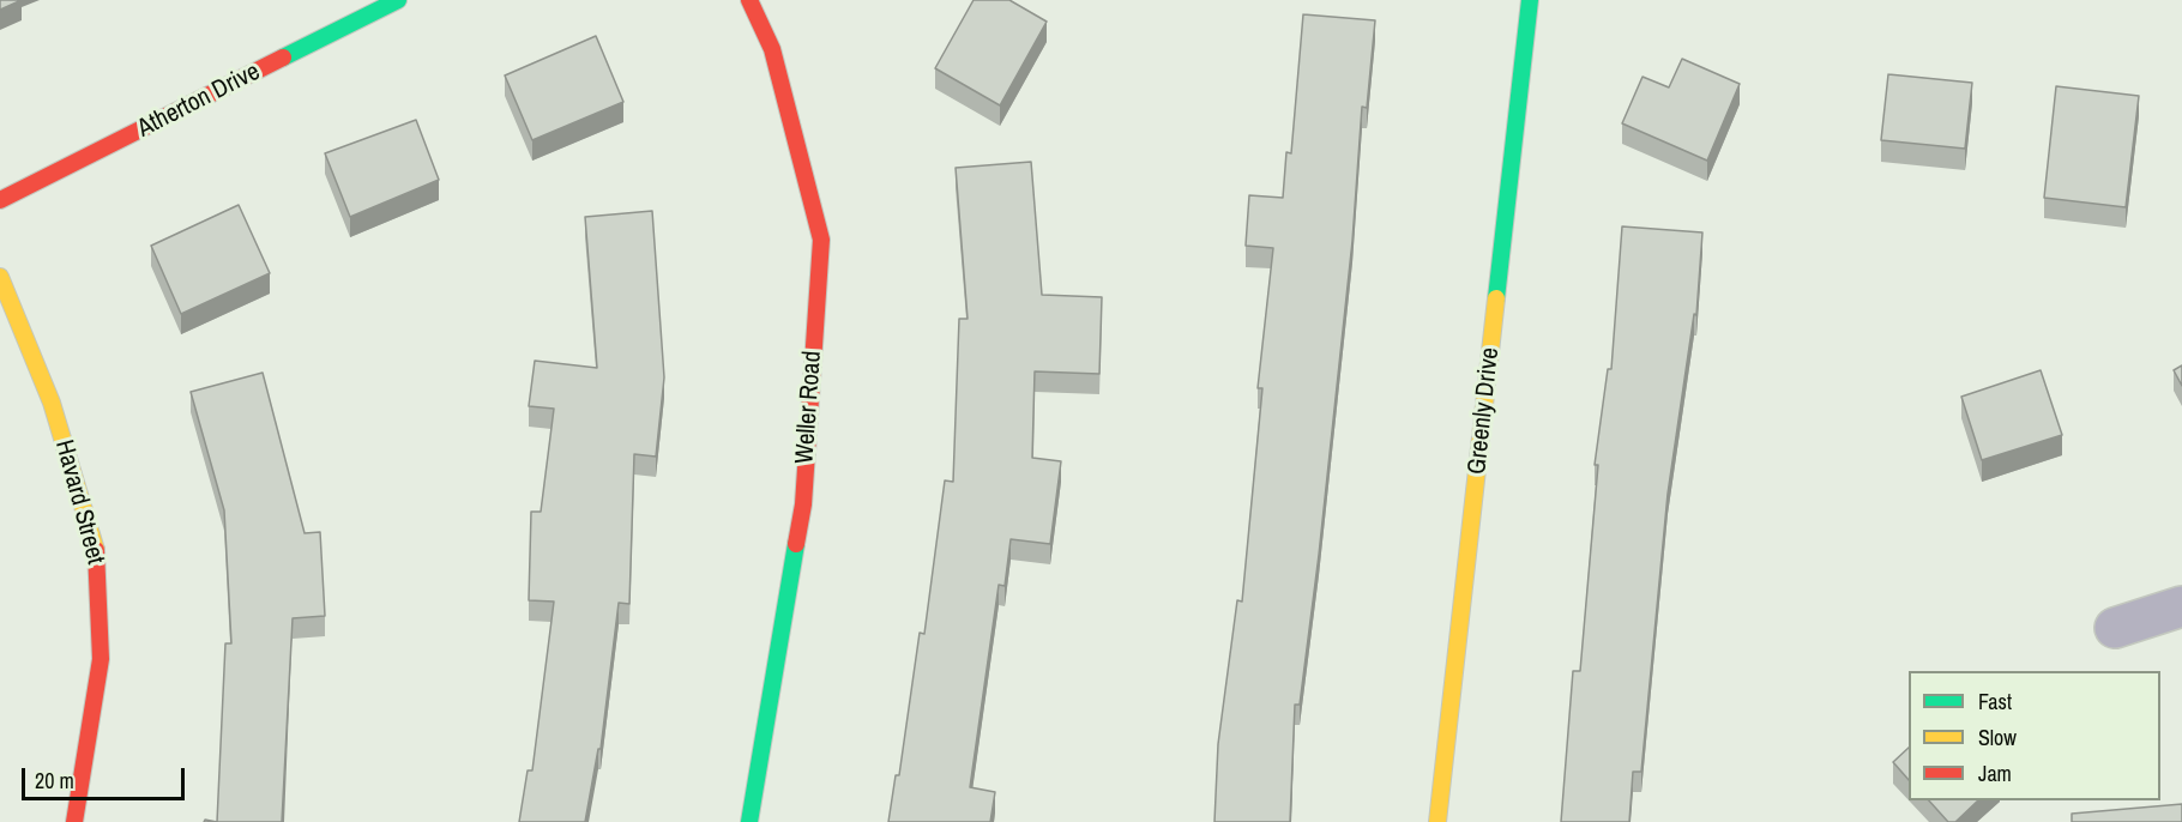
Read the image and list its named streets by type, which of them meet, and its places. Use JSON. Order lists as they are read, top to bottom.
{
  "streets": {
    "street": [
      "Atherton Drive",
      "Weller Road",
      "Greenly Drive",
      "Havard Street"
    ]
  },
  "legend": ["Fast", "Slow", "Jam"],
  "scale_bar": "20 m"
}
